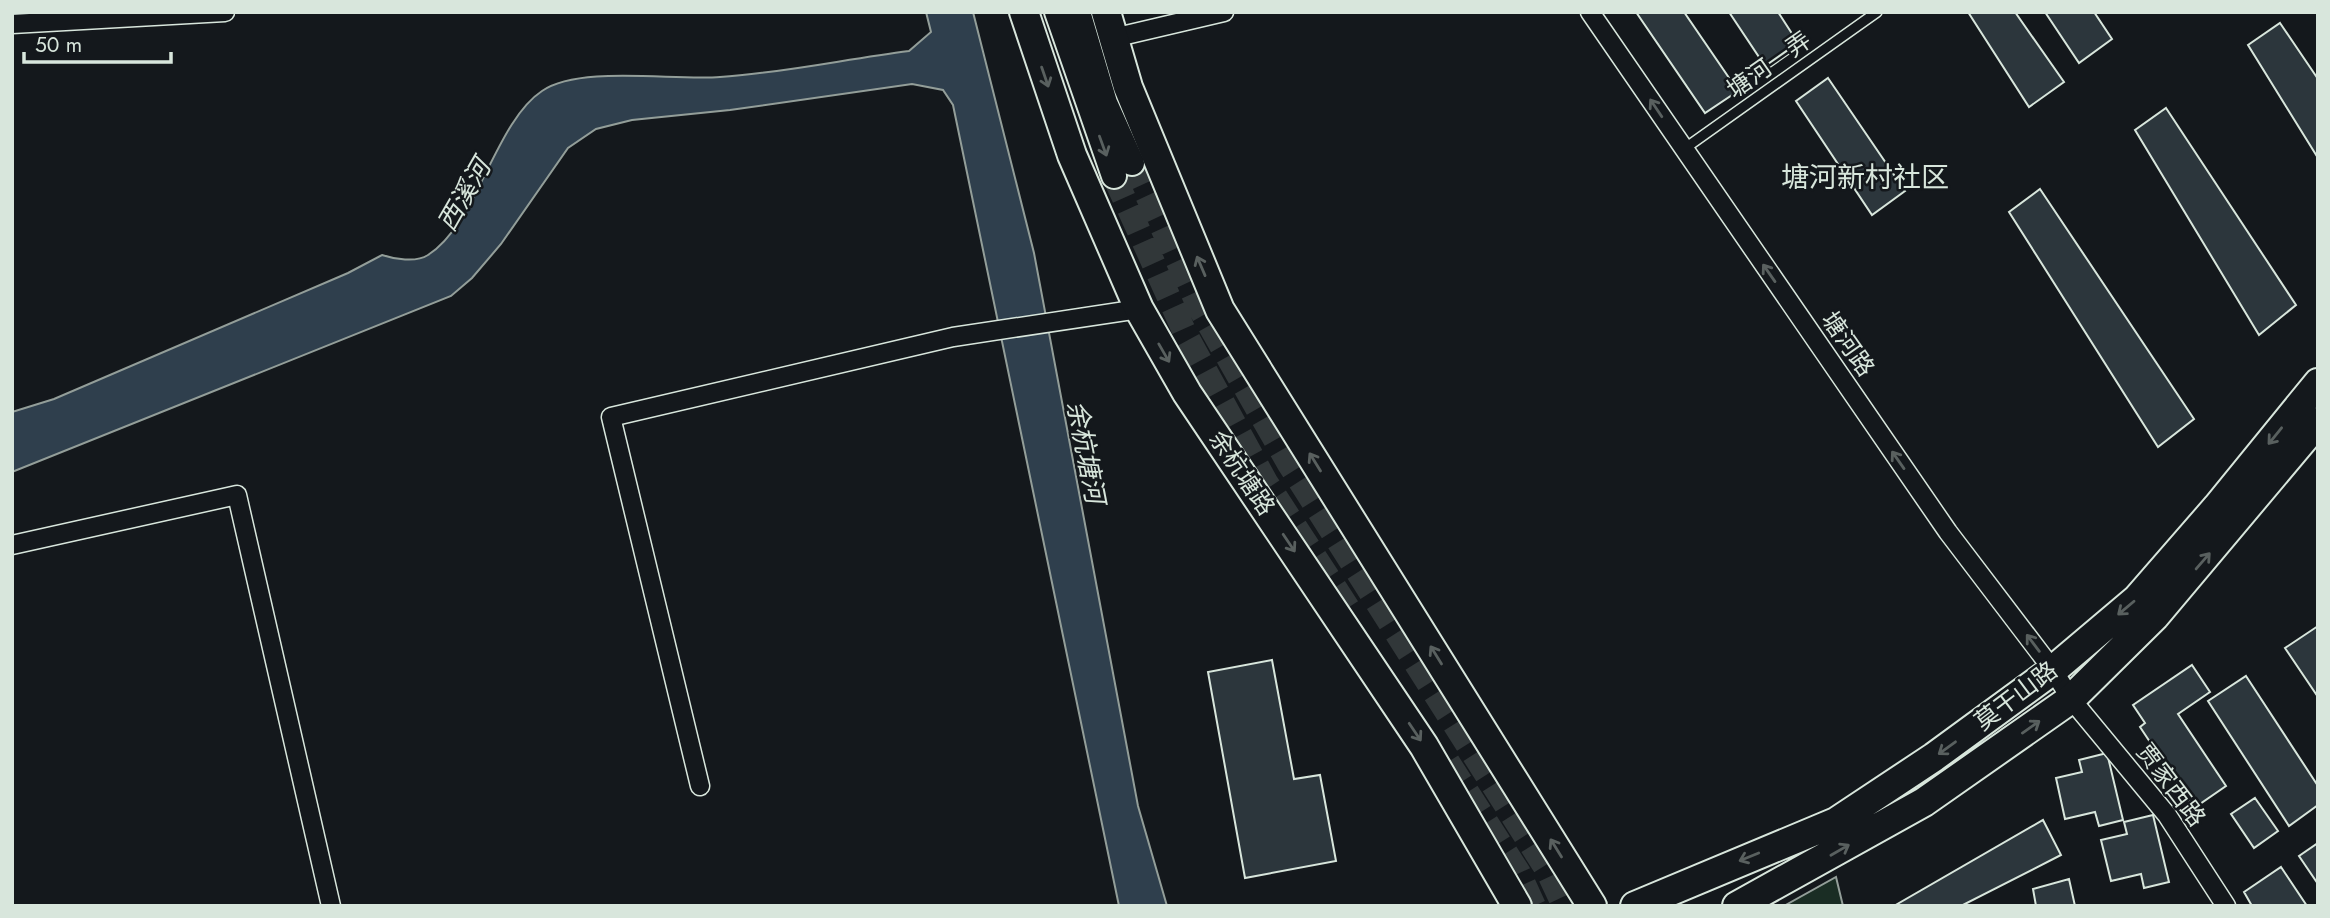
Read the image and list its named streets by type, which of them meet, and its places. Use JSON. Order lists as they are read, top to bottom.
{
  "streets": {
    "main road": ["余杭塘路", "莫干山路"],
    "street": ["塘河路", "贾家西路"],
    "lane": ["塘河一弄"]
  },
  "crossings": [
    ["塘河一弄", "塘河路"],
    ["塘河路", "莫干山路"],
    ["塘河路", "贾家西路"],
    ["莫干山路", "贾家西路"]
  ],
  "one_way": ["塘河路"],
  "districts": ["塘河新村社区"],
  "water": ["西溪河", "余杭塘河"],
  "scale_bar": "50 m"
}
